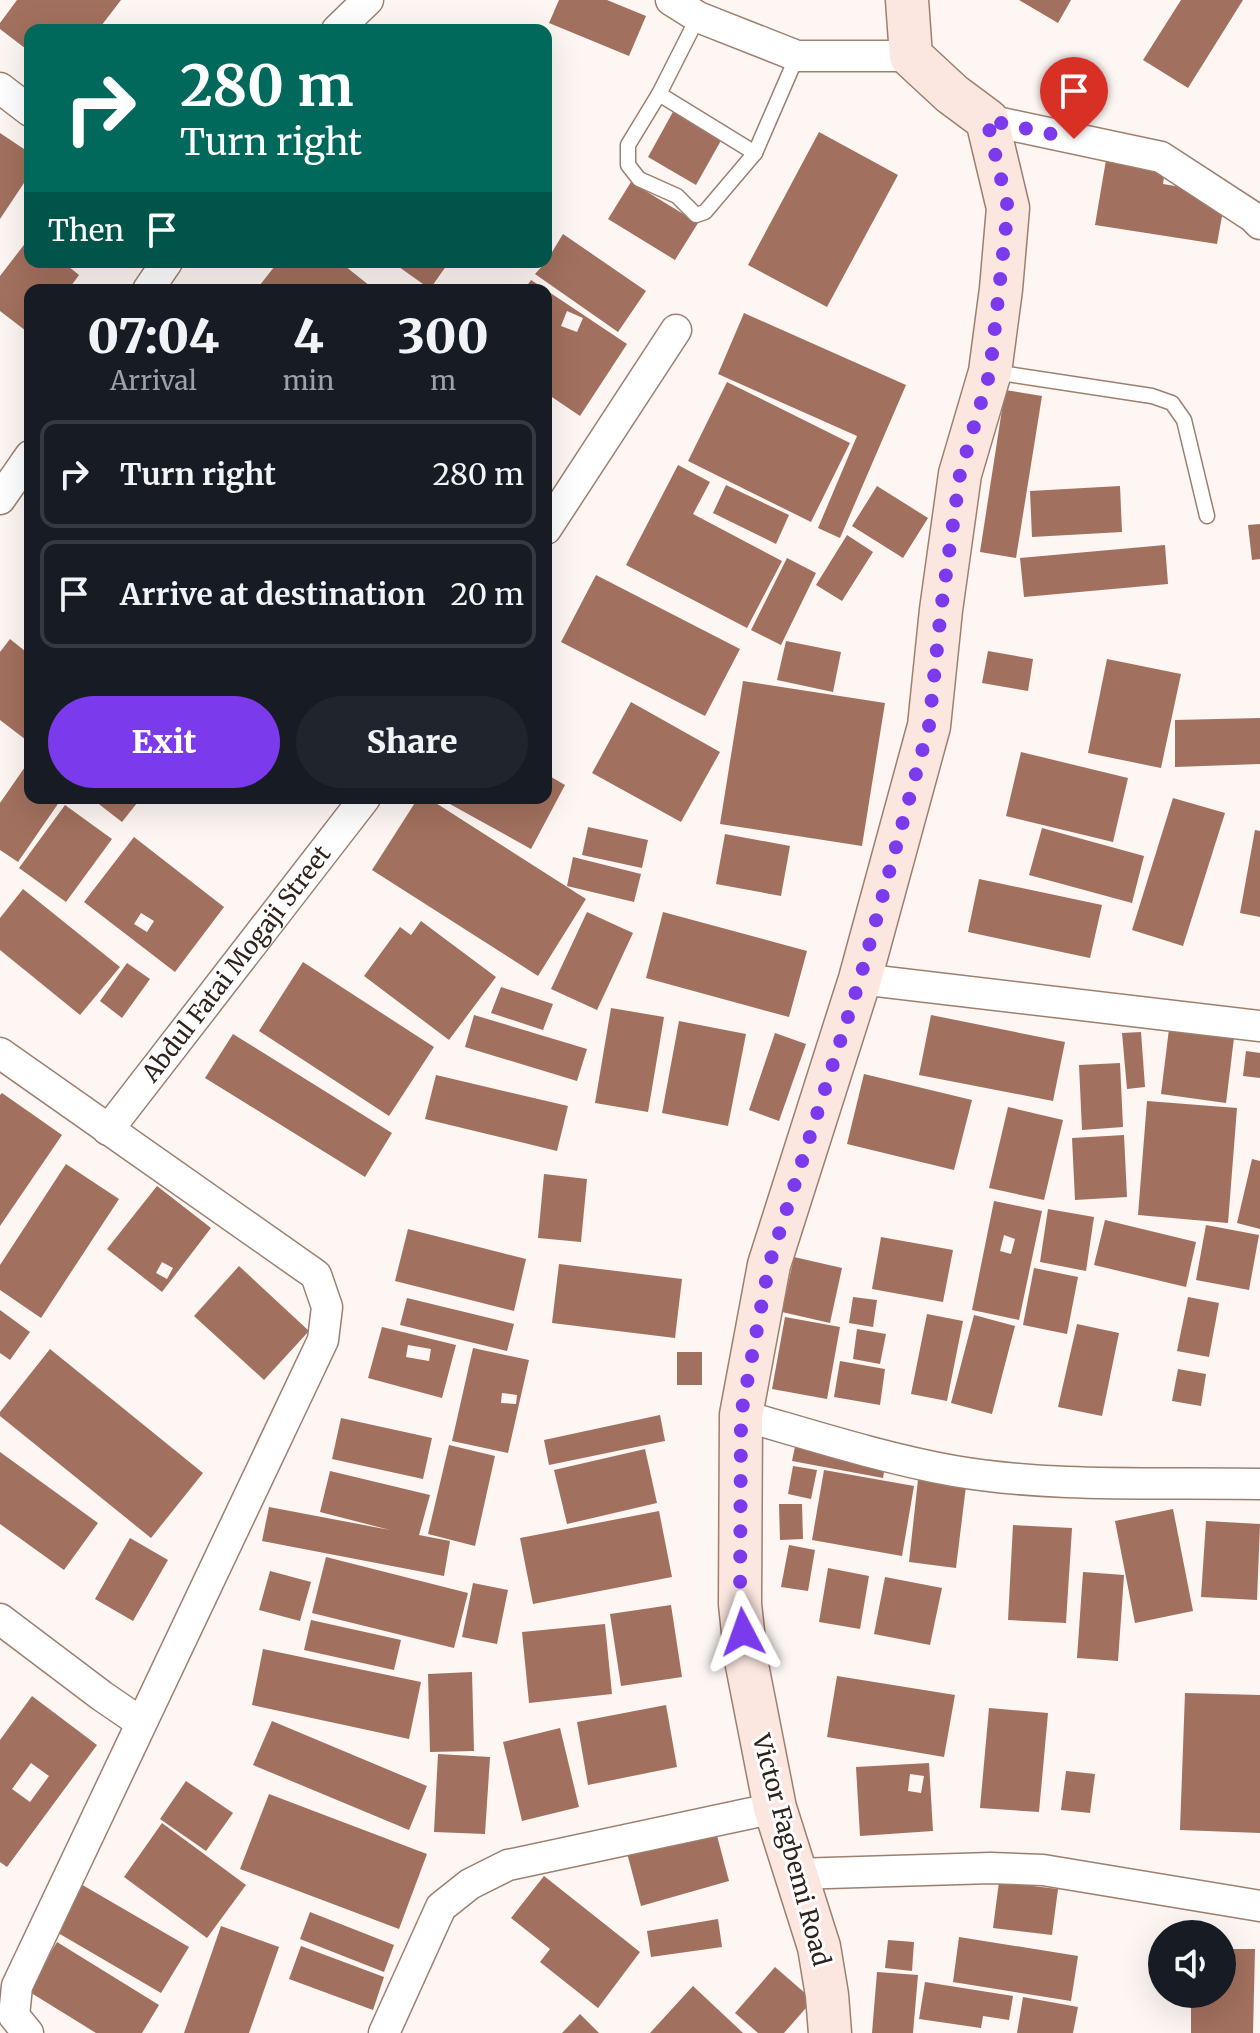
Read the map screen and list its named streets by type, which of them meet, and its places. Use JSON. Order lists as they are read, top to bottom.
{
  "streets": {
    "street": ["Abdul Fatai Mogaji Street", "Victor Fagbemi Road"]
  },
  "page": {
    "turn": ["280 m", "Turn right"],
    "then": "Then",
    "eta": [
      "07:04",
      "Arrival",
      "4",
      "min",
      "300",
      "m"
    ],
    "list": [
      {
        "name": "Turn right",
        "value": "280 m"
      },
      {
        "name": "Arrive at destination",
        "value": "20 m"
      }
    ],
    "buttons": ["Exit", "Share"]
  }
}
